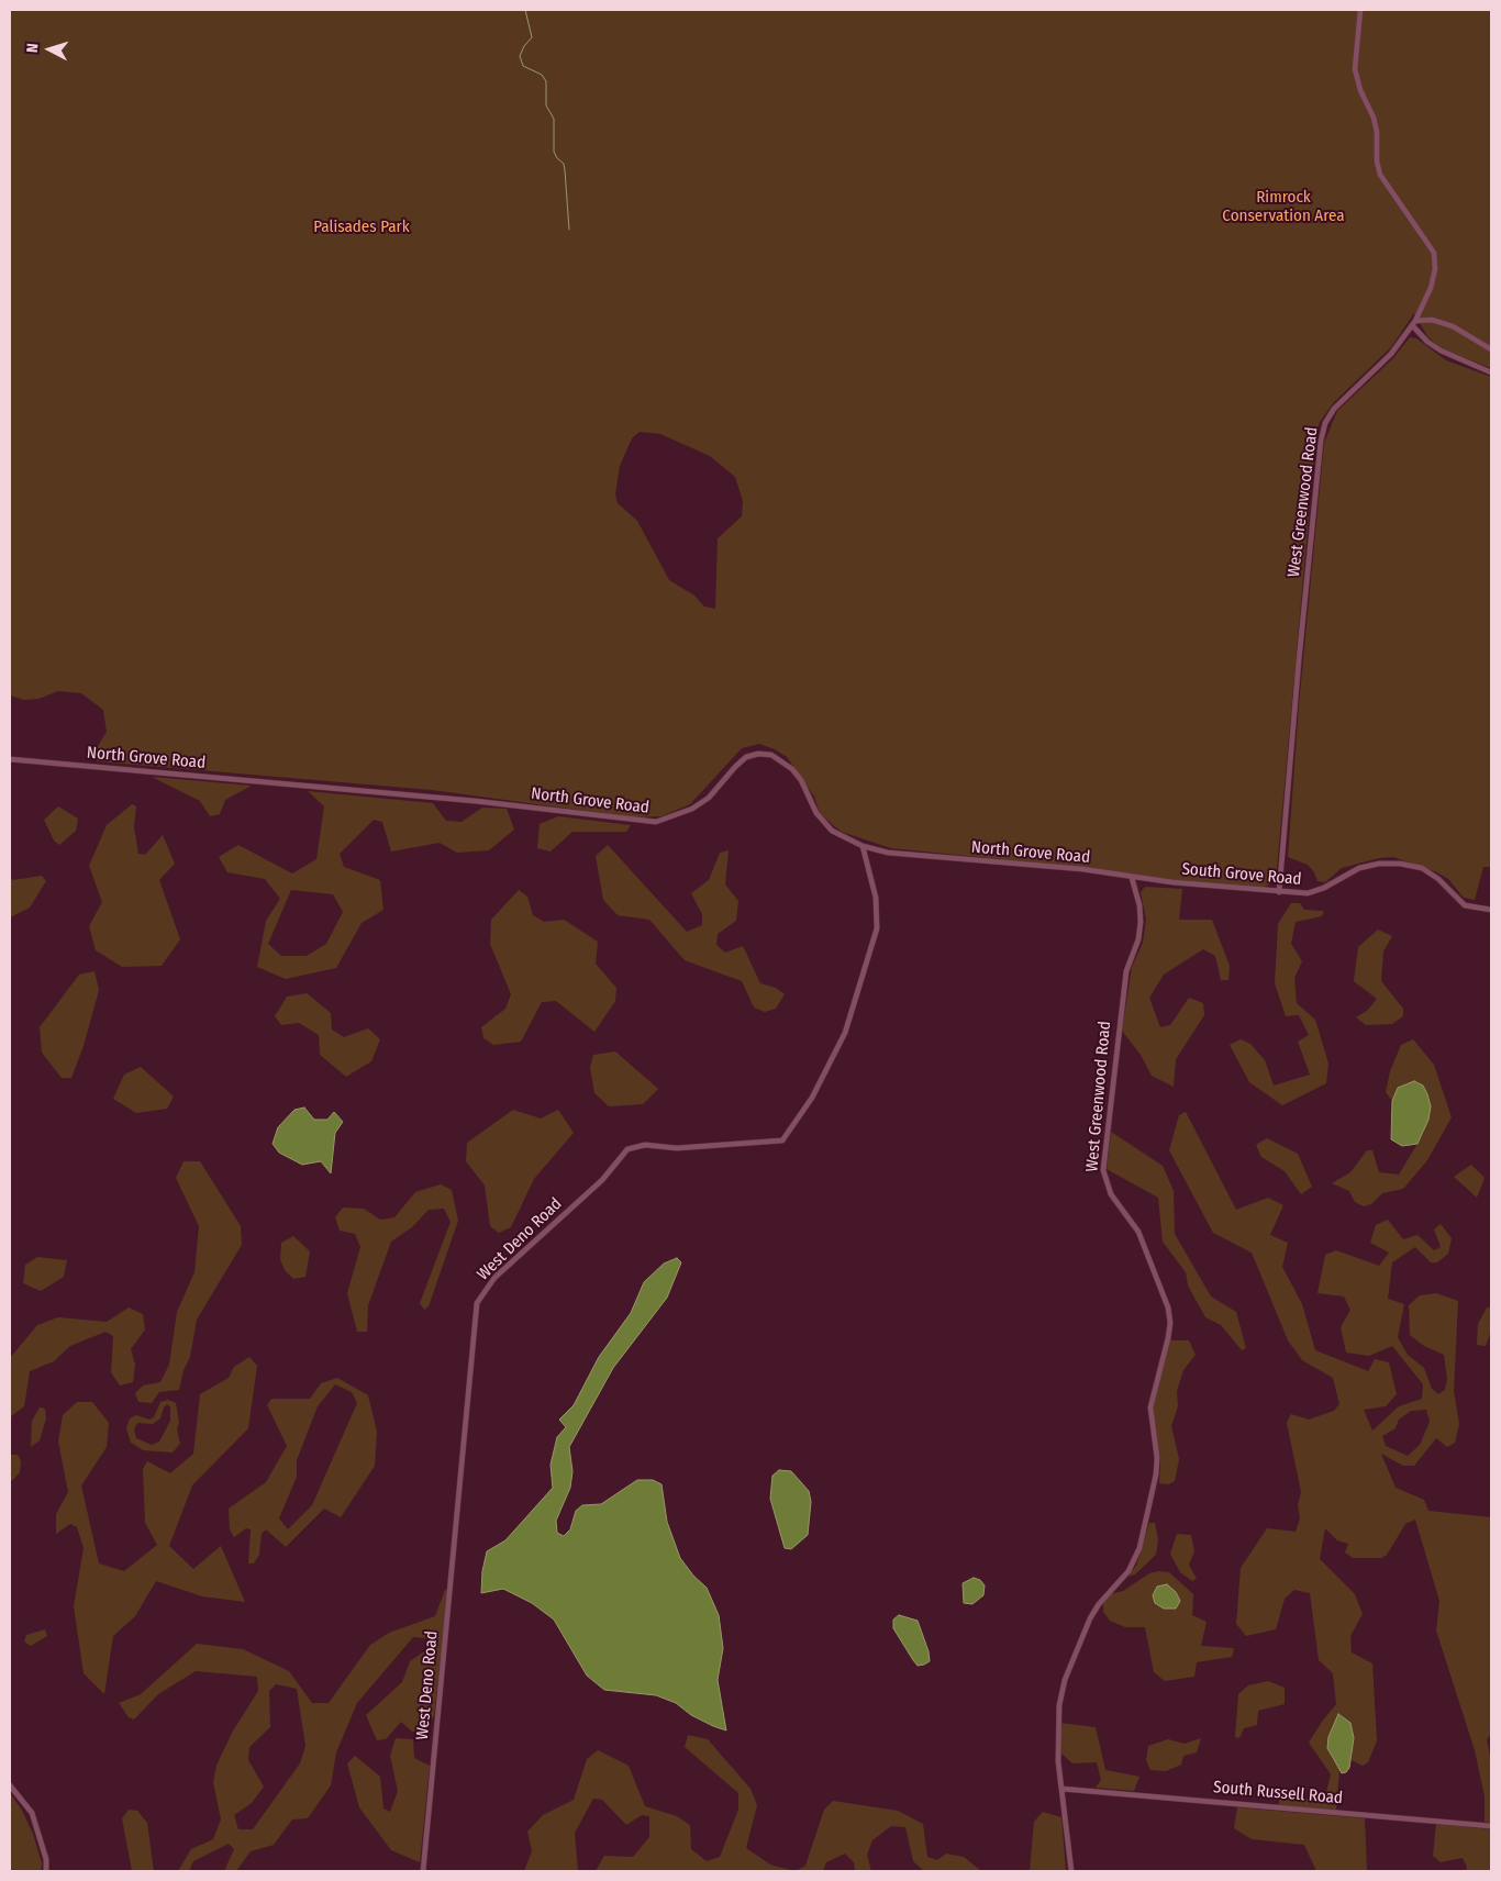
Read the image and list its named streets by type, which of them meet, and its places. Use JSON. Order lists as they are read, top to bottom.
{
  "streets": {
    "street": [
      "West Greenwood Road",
      "North Grove Road",
      "South Grove Road",
      "West Deno Road",
      "South Russell Road"
    ]
  },
  "crossings": [
    ["West Greenwood Road", "North Grove Road"],
    ["West Greenwood Road", "South Grove Road"],
    ["West Greenwood Road", "South Russell Road"],
    ["North Grove Road", "South Grove Road"],
    ["North Grove Road", "West Deno Road"]
  ],
  "parks": ["Rimrock Conservation Area", "Palisades Park"],
  "north": "left"
}
